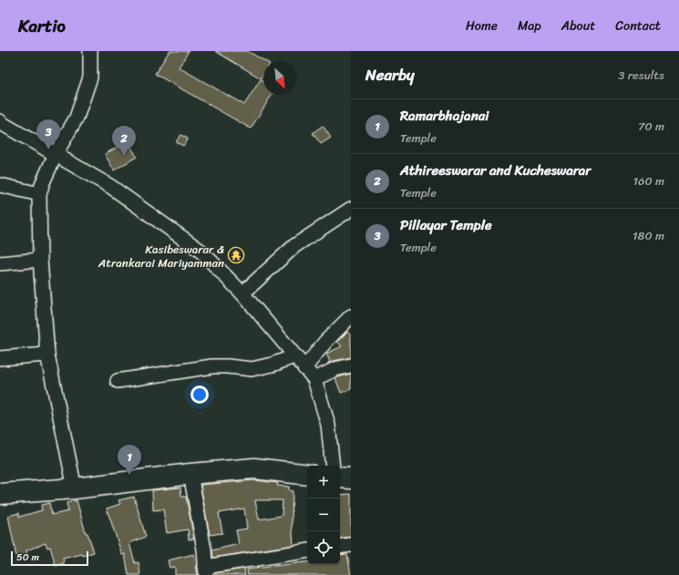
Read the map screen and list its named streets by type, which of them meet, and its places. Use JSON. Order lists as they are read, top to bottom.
{
  "places": {
    "temple": ["Kasibeswarar & Atrankarai Mariyamman"]
  },
  "scale_bar": "50 m",
  "north": "bottom right",
  "page": {
    "header": "Kartio",
    "nav": [
      "Home",
      "Map",
      "About",
      "Contact"
    ],
    "heading": ["Nearby", "3 results"],
    "list": [
      {
        "mark": "1",
        "name": "Ramarbhajanai",
        "note": "Temple",
        "value": "70 m"
      },
      {
        "mark": "2",
        "name": "Athireeswarar and Kucheswarar",
        "note": "Temple",
        "value": "160 m"
      },
      {
        "mark": "3",
        "name": "Pillayar Temple",
        "note": "Temple",
        "value": "180 m"
      }
    ],
    "pins": ["3", "2", "1"],
    "map_buttons": ["+", "−"],
    "scale": "50 m"
  }
}
